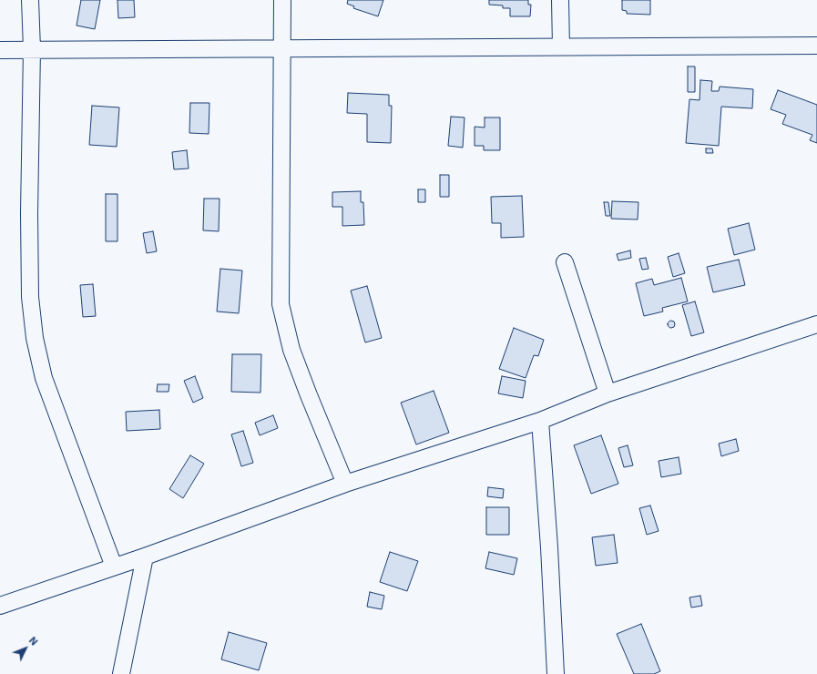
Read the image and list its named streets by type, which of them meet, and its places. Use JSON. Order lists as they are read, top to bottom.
{
  "north": "top right"
}
